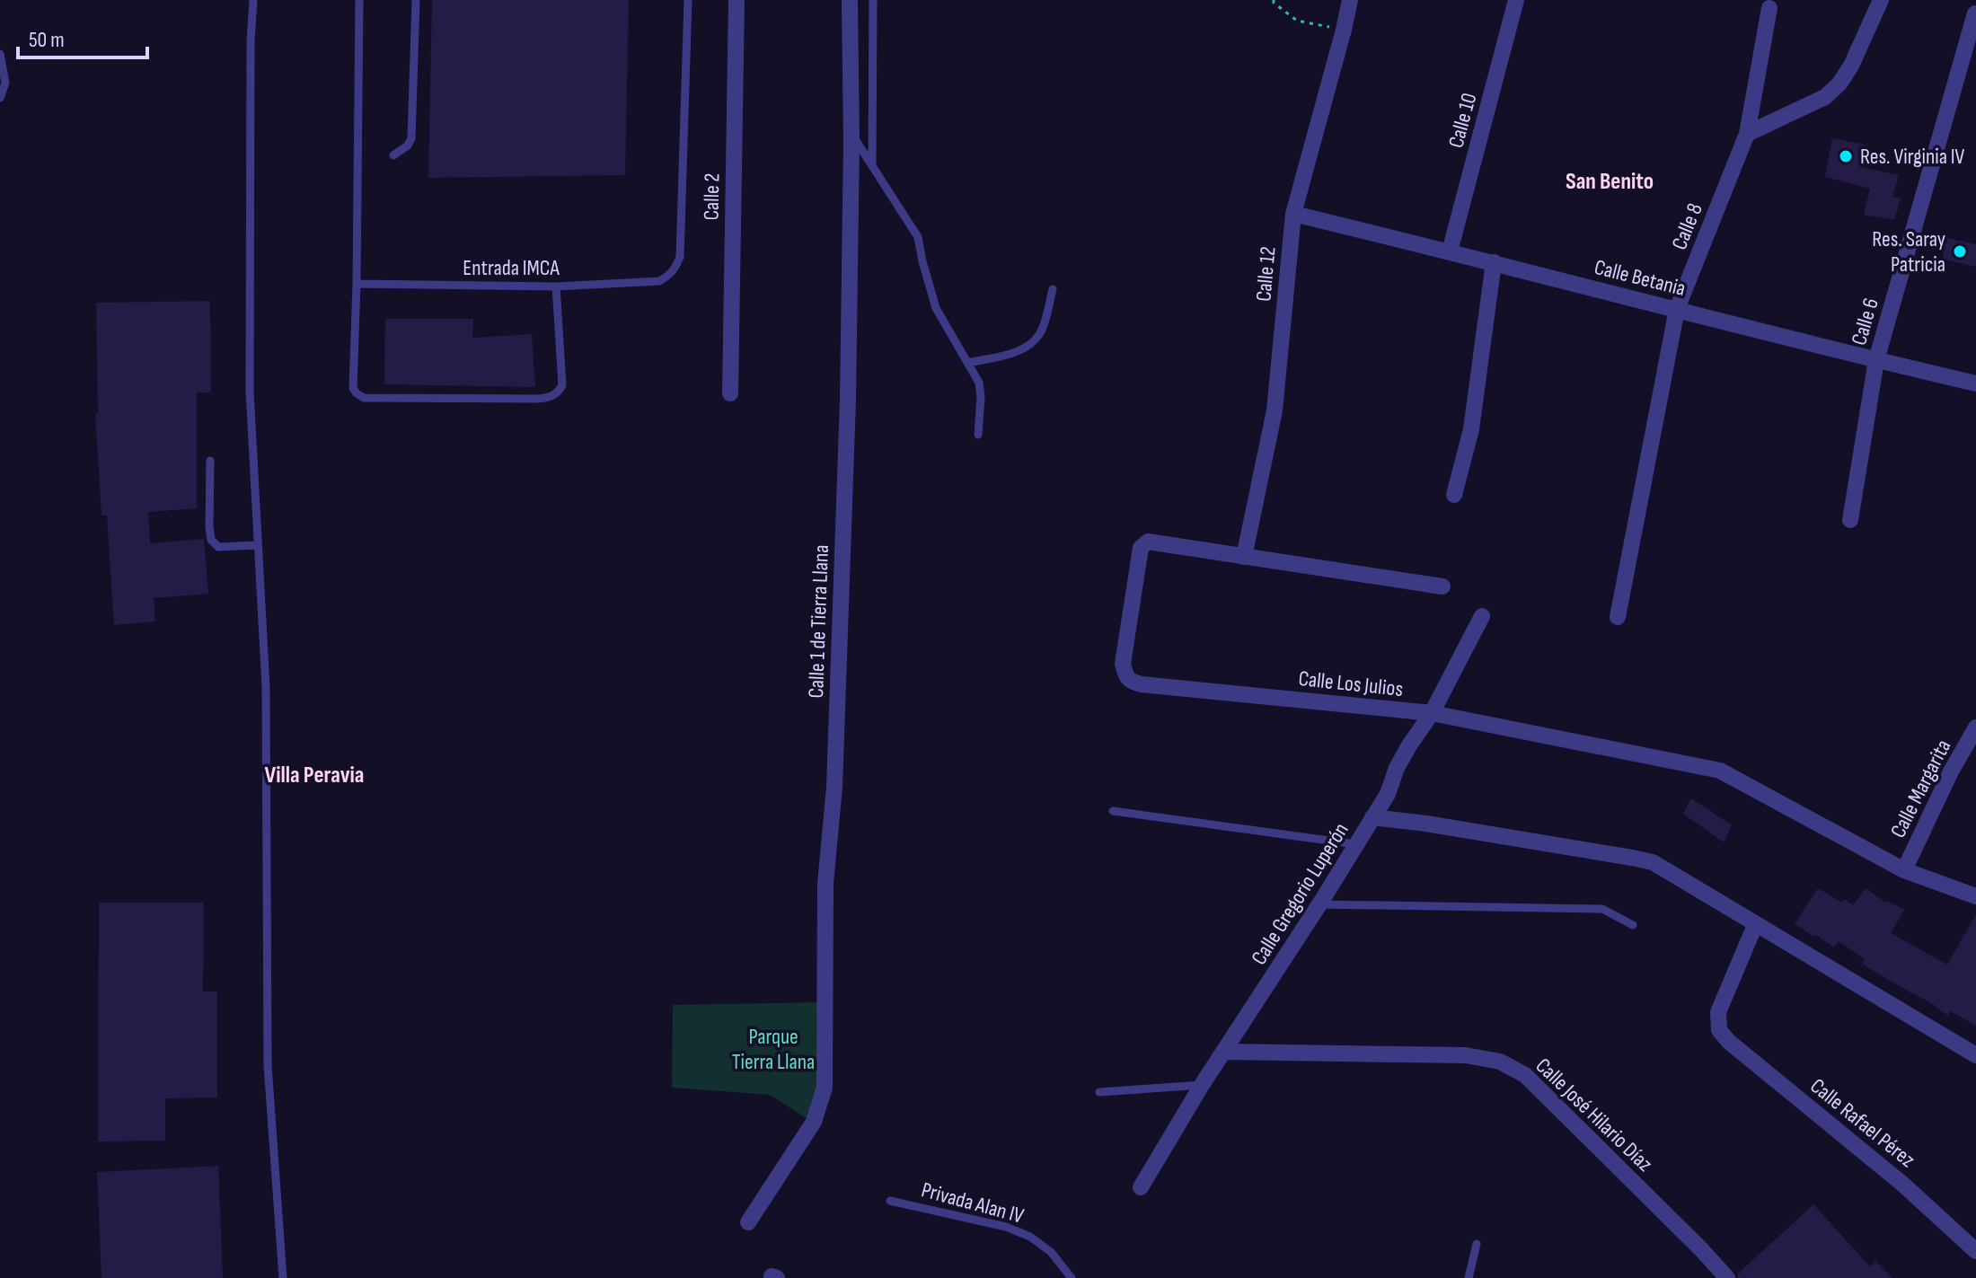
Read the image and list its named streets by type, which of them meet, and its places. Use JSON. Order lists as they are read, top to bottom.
{
  "streets": {
    "street": [
      "Calle 10",
      "Calle 2",
      "Calle 8",
      "Calle 12",
      "Calle Betania",
      "Calle 6",
      "Calle 1 de Tierra Llana",
      "Calle Los Julios",
      "Calle Margarita",
      "Calle Gregorio Luperón",
      "Calle José Hilario Díaz",
      "Calle Rafael Pérez"
    ],
    "lane": ["Entrada IMCA", "Privada Alan IV"]
  },
  "crossings": [
    ["Calle 10", "Calle Betania"],
    ["Calle 8", "Calle Betania"],
    ["Calle 12", "Calle Betania"],
    ["Calle 12", "Calle Los Julios"],
    ["Calle Betania", "Calle 6"],
    ["Calle Los Julios", "Calle Margarita"],
    ["Calle Los Julios", "Calle Gregorio Luperón"],
    ["Calle Gregorio Luperón", "Calle José Hilario Díaz"]
  ],
  "districts": ["San Benito", "Villa Peravia"],
  "parks": ["Parque Tierra Llana"],
  "places": ["Res. Virginia IV", "Res. Saray Patricia"],
  "scale_bar": "50 m"
}
